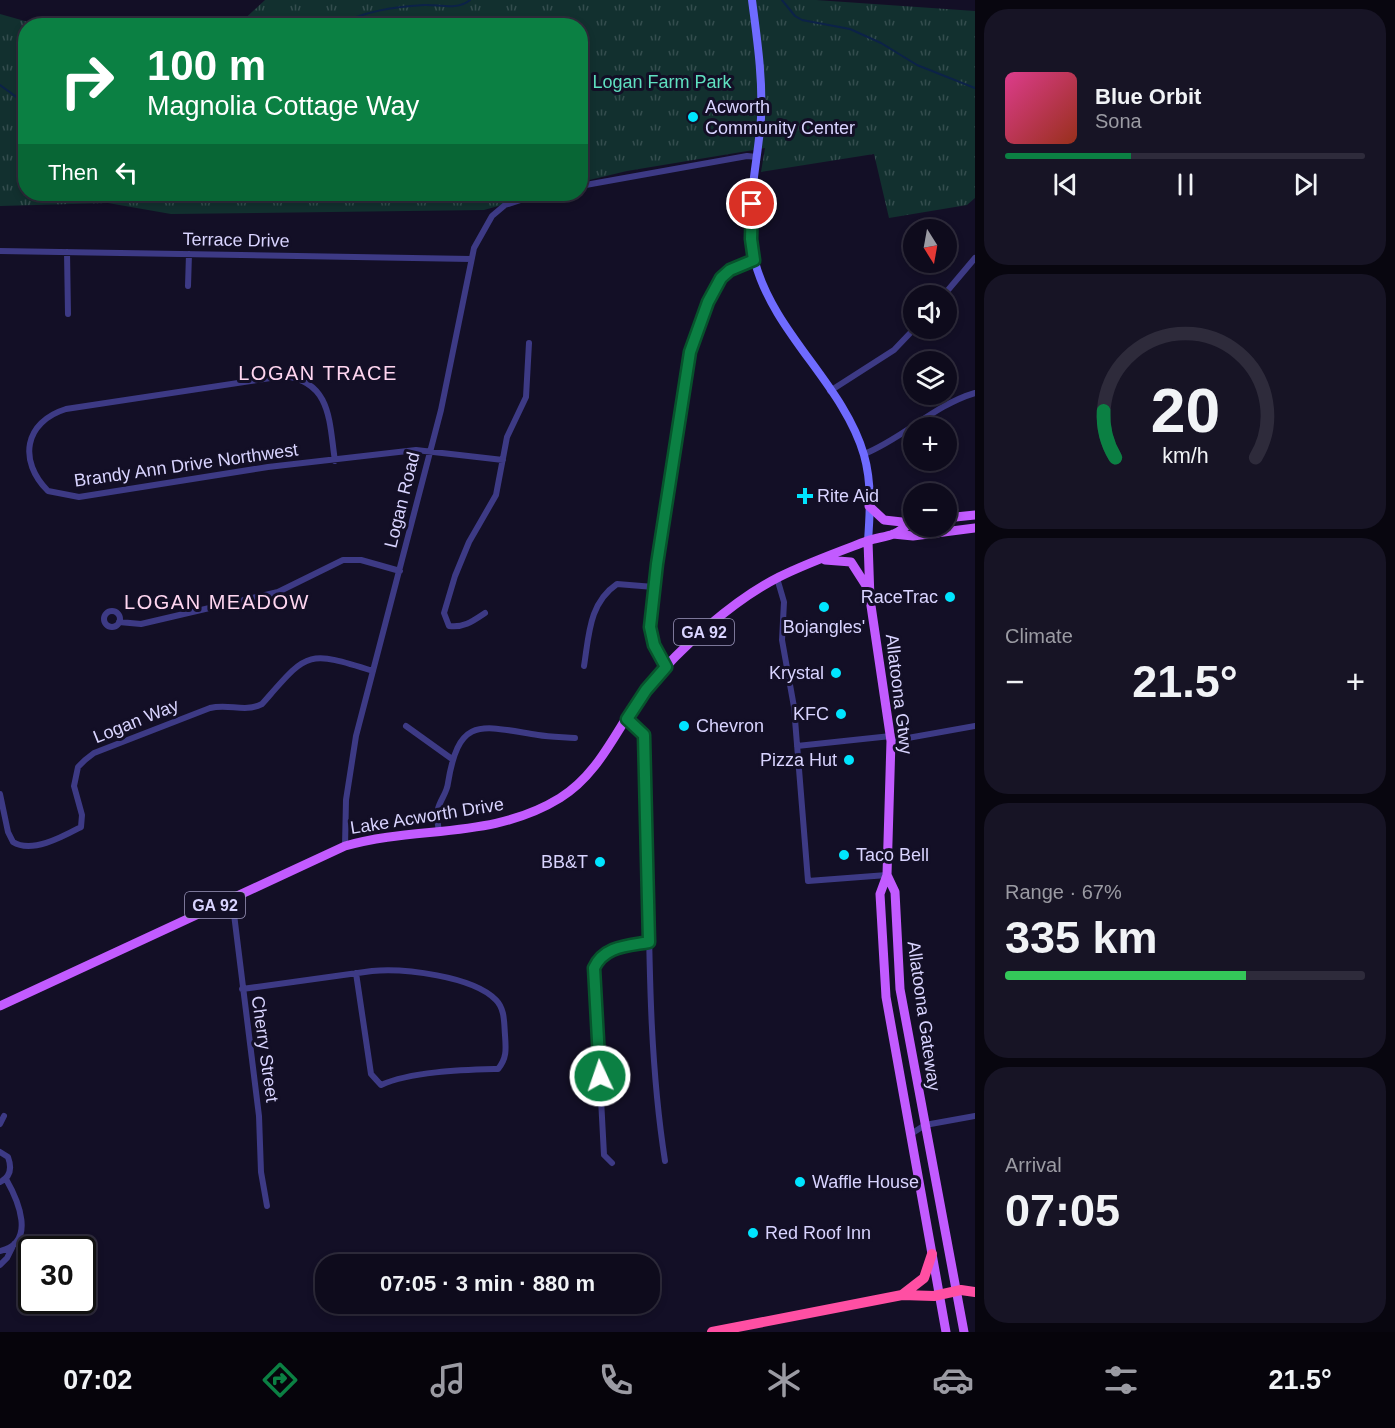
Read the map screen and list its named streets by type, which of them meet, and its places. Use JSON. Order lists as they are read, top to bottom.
{
  "streets": {
    "main road": [
      "GA 92",
      "Allatoona Gtwy",
      "Lake Acworth Drive",
      "Allatoona Gateway"
    ],
    "street": [
      "Terrace Drive",
      "Brandy Ann Drive Northwest",
      "Logan Road",
      "Logan Way",
      "Cherry Street"
    ]
  },
  "crossings": [
    ["Terrace Drive", "Logan Road"],
    ["Brandy Ann Drive Northwest", "Logan Road"],
    ["Logan Road", "Logan Way"],
    ["Logan Road", "Lake Acworth Drive"],
    ["Allatoona Gtwy", "Lake Acworth Drive"],
    ["Allatoona Gtwy", "Allatoona Gateway"],
    ["Lake Acworth Drive", "Cherry Street"]
  ],
  "districts": ["LOGAN TRACE", "LOGAN MEADOW"],
  "parks": ["Logan Farm Park"],
  "places": {
    "other": [
      "Acworth Community Center",
      "RaceTrac",
      "Bojangles'",
      "Krystal",
      "KFC",
      "Chevron",
      "Pizza Hut",
      "Taco Bell",
      "BB&T",
      "Waffle House",
      "Red Roof Inn"
    ],
    "health": ["Rite Aid"]
  },
  "north": "bottom",
  "page": {
    "turn": ["100 m", "Magnolia Cottage Way"],
    "song": ["Blue Orbit", "Sona"],
    "then": "Then",
    "map_buttons": ["+", "−"],
    "tile": [
      "Climate",
      ["Range · 67%", "335 km"],
      ["Arrival", "07:05"]
    ],
    "heat": ["−", "21.5°", "+"],
    "limit": "30",
    "trip": "07:05 · 3 min · 880 m",
    "tabs": ["07:02", "21.5°"],
    "gauge": ["20", "km/h"]
  }
}
